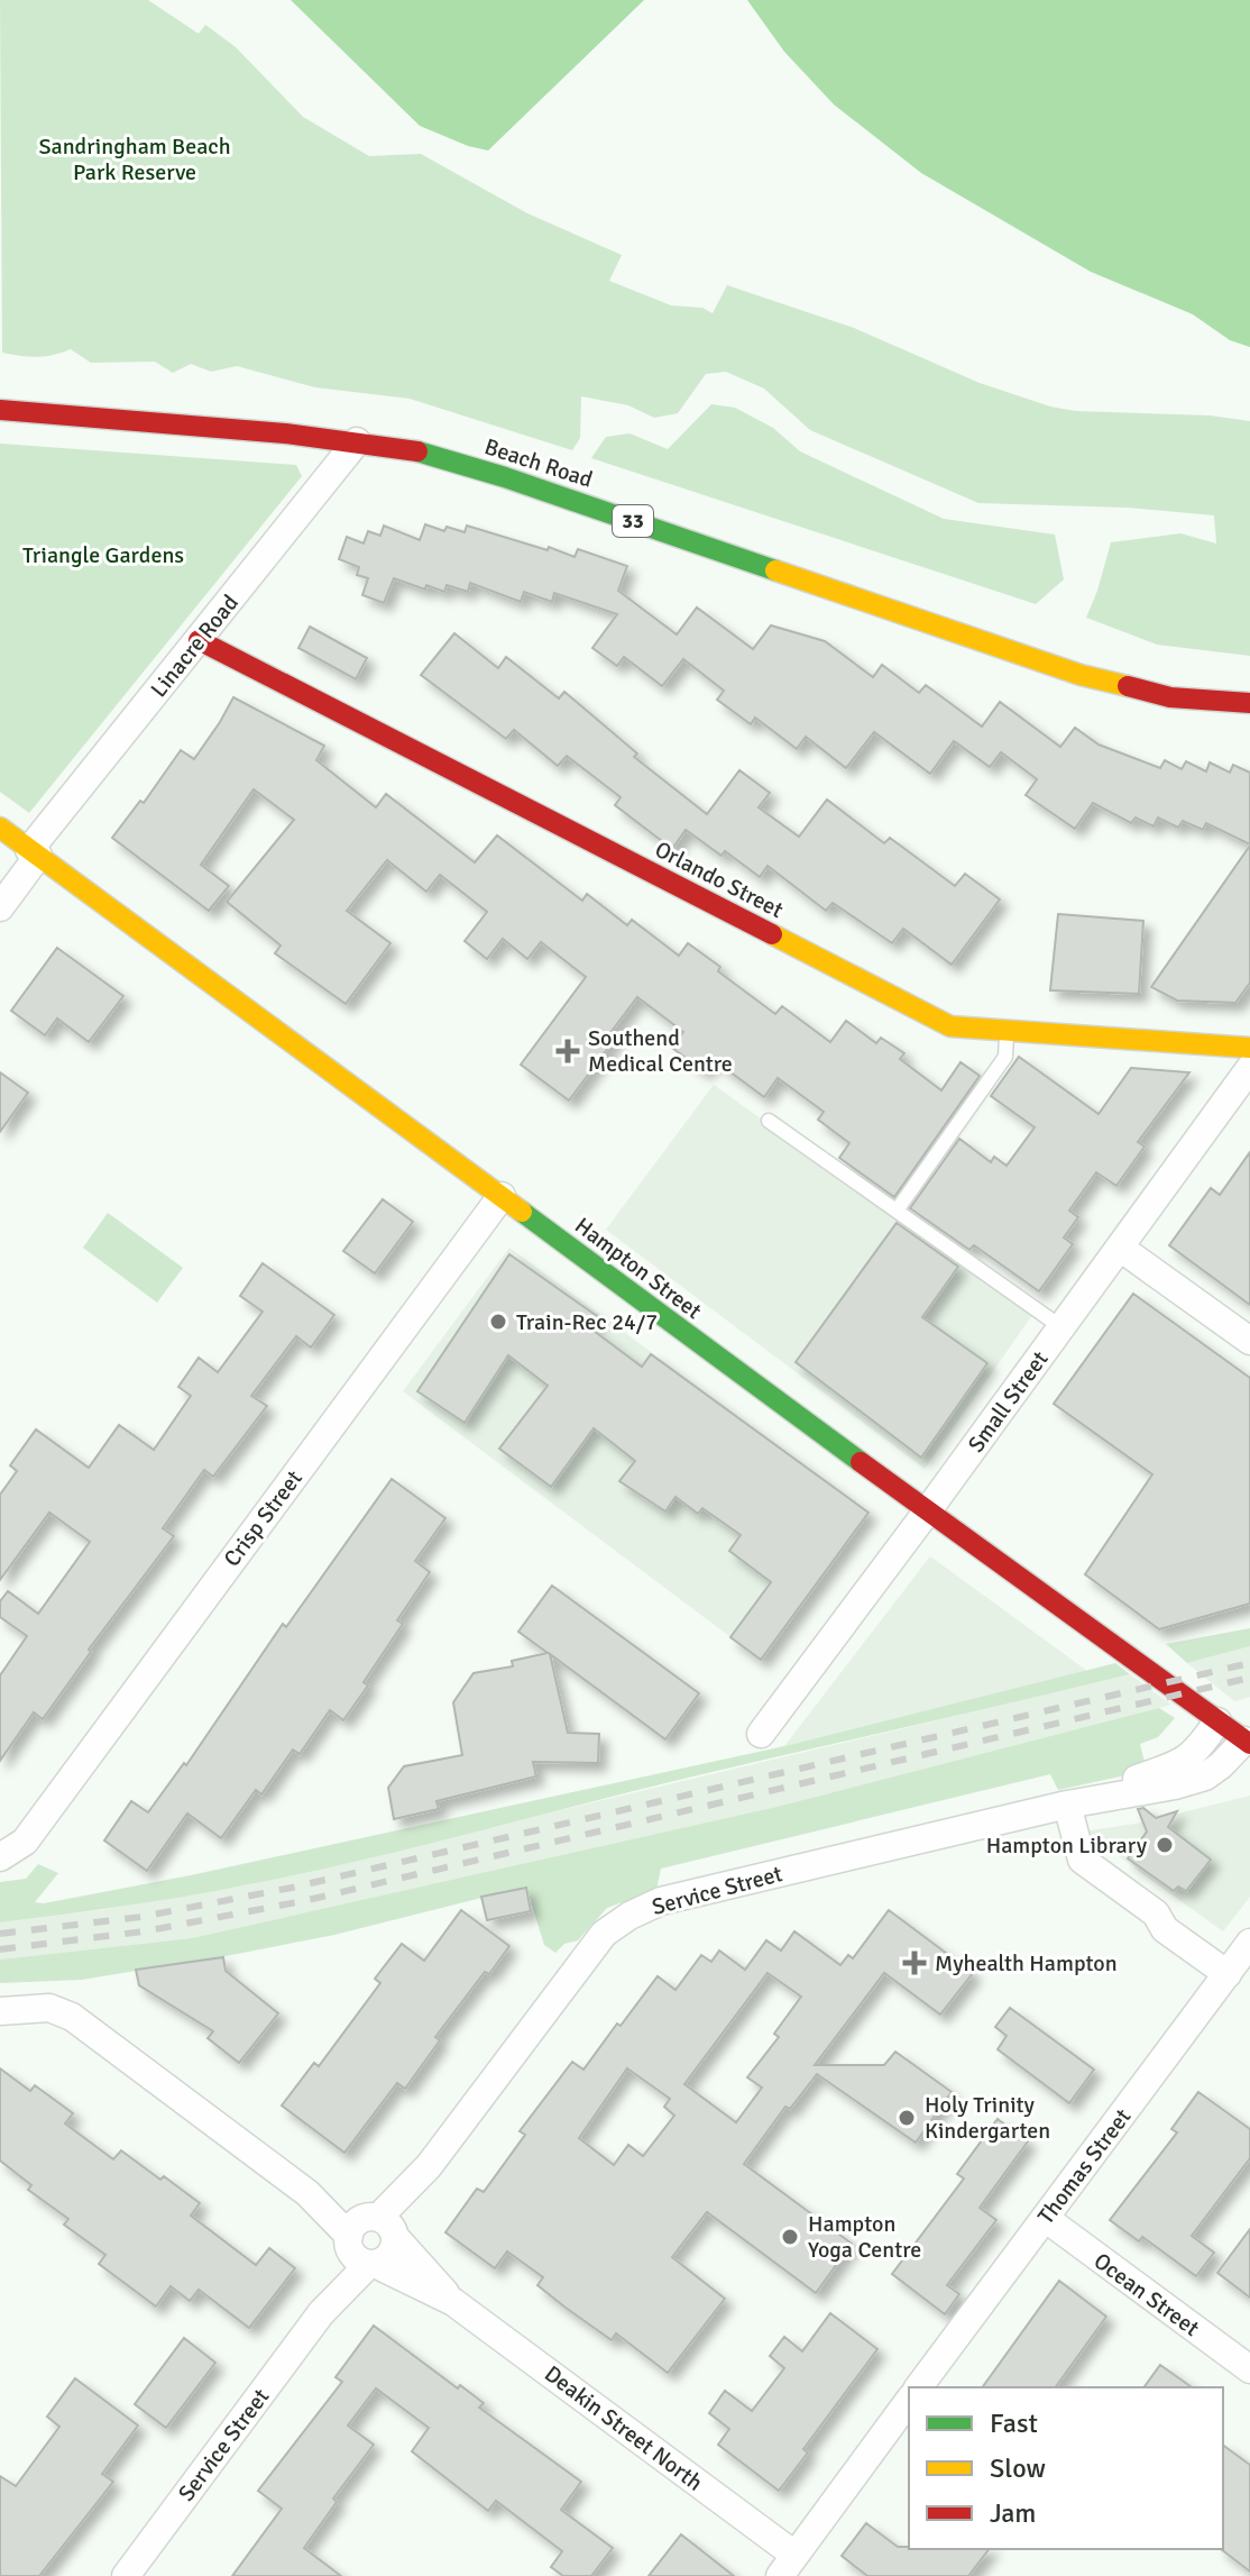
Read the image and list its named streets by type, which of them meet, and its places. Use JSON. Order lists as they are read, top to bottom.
{
  "streets": {
    "main road": [
      "Beach Road",
      "33",
      "Orlando Street",
      "Hampton Street"
    ],
    "street": [
      "Linacre Road",
      "Small Street",
      "Crisp Street",
      "Service Street",
      "Thomas Street",
      "Ocean Street",
      "Deakin Street North"
    ]
  },
  "crossings": [
    ["Beach Road", "Linacre Road"],
    ["Linacre Road", "Orlando Street"],
    ["Linacre Road", "Hampton Street"],
    ["Hampton Street", "Small Street"],
    ["Hampton Street", "Crisp Street"],
    ["Hampton Street", "Service Street"],
    ["Service Street", "Deakin Street North"],
    ["Thomas Street", "Ocean Street"]
  ],
  "parks": ["Sandringham Beach Park Reserve", "Triangle Gardens"],
  "places": {
    "health": ["Southend Medical Centre", "Myhealth Hampton"],
    "other": [
      "Train-Rec 24/7",
      "Hampton Library",
      "Holy Trinity Kindergarten",
      "Hampton Yoga Centre"
    ]
  },
  "legend": ["Fast", "Slow", "Jam"]
}
